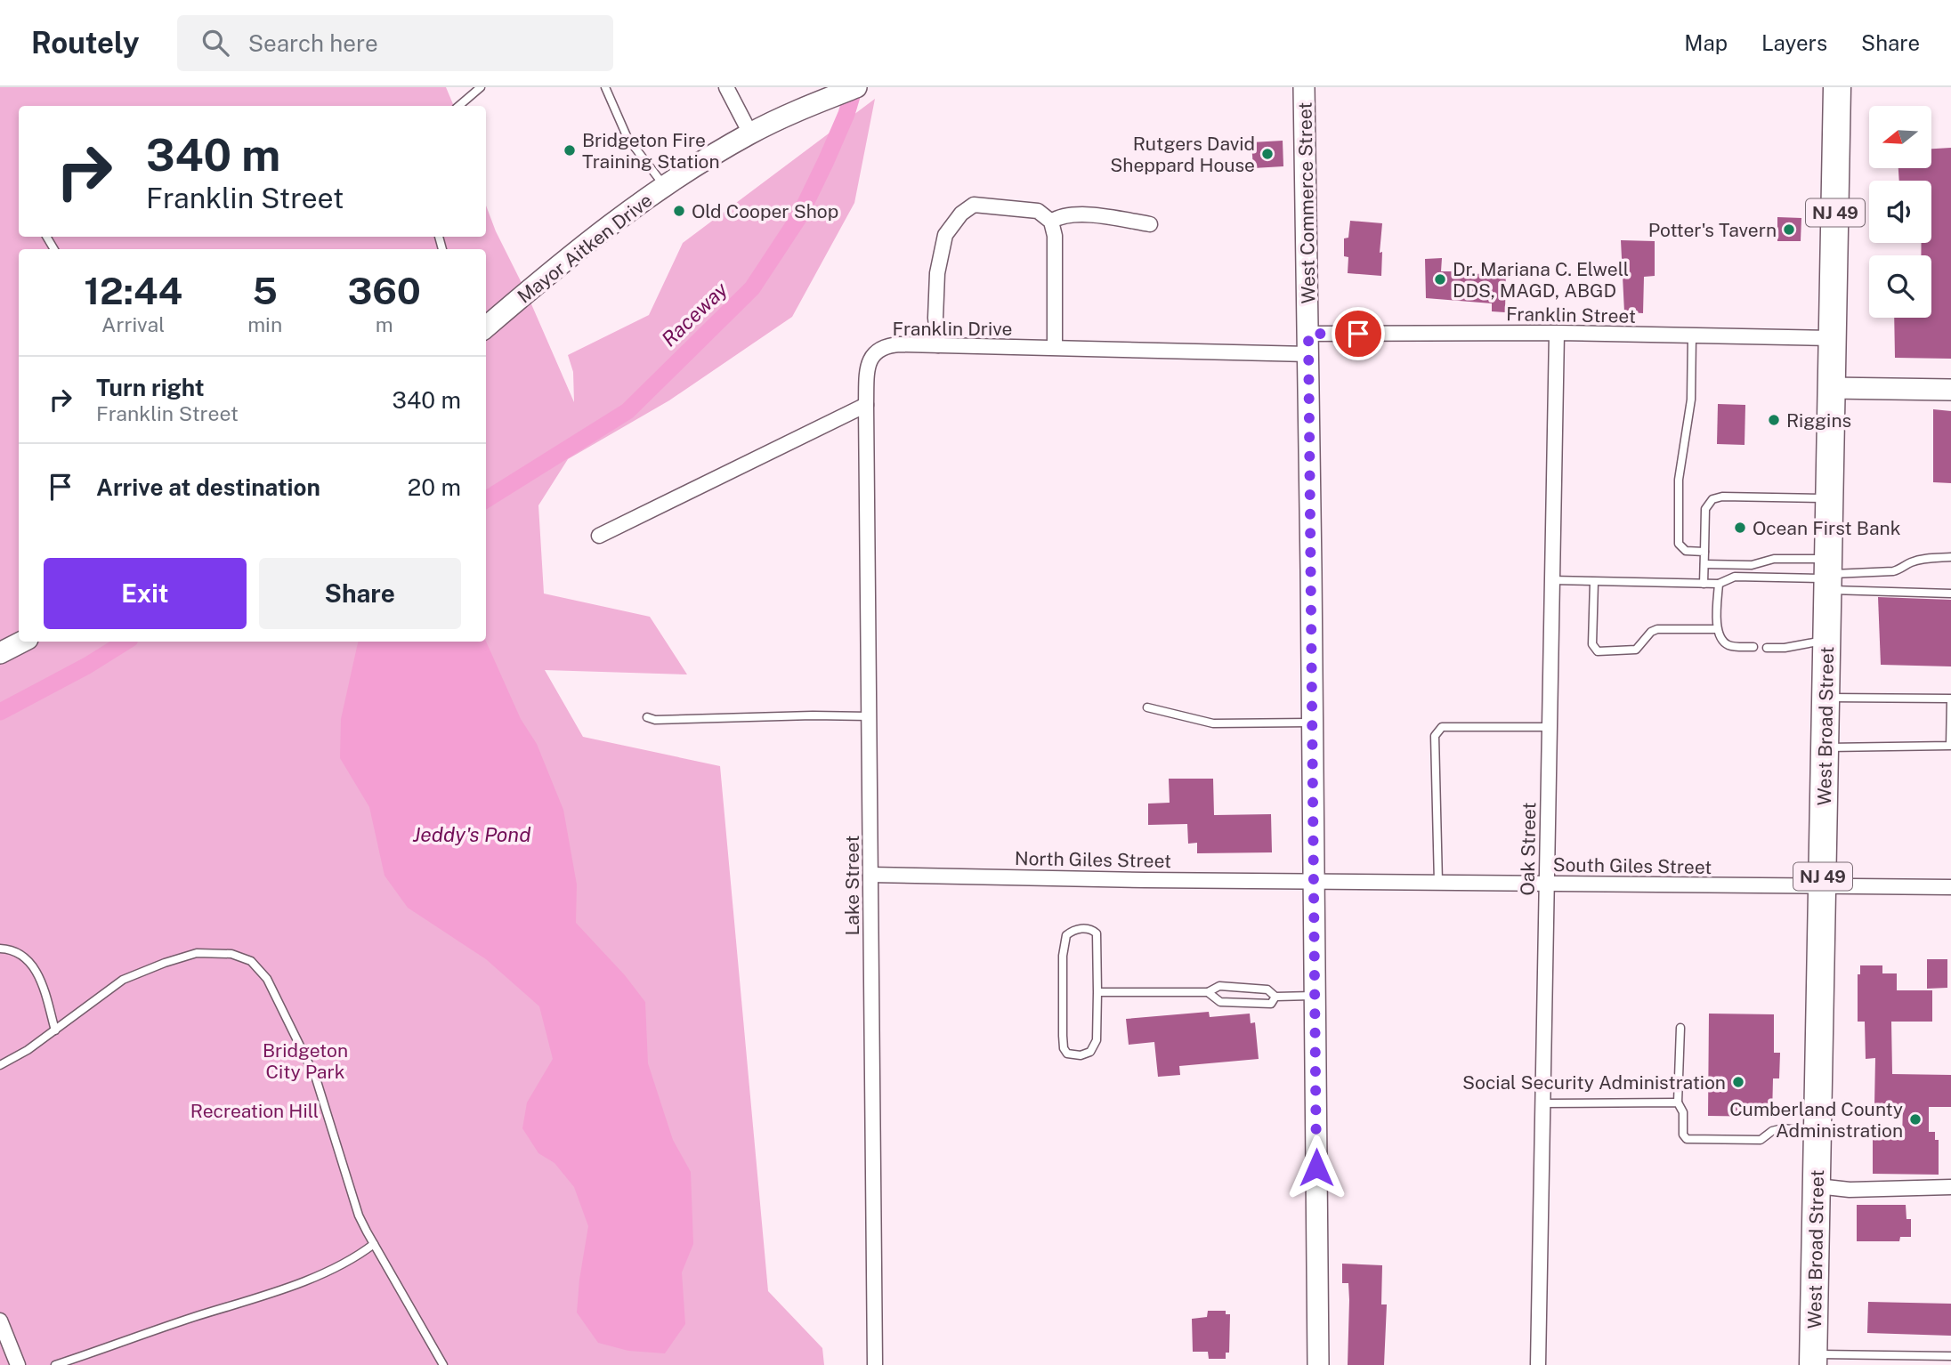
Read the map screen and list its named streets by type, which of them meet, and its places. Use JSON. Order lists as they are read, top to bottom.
{
  "streets": {
    "highway": ["NJ 49", "West Broad Street"],
    "street": [
      "West Commerce Street",
      "Mayor Aitken Drive",
      "Franklin Street",
      "Franklin Drive",
      "Oak Street",
      "North Giles Street",
      "South Giles Street",
      "Lake Street"
    ]
  },
  "crossings": [
    ["West Commerce Street", "Franklin Street"],
    ["West Commerce Street", "Franklin Drive"],
    ["West Commerce Street", "North Giles Street"],
    ["West Commerce Street", "South Giles Street"],
    ["Franklin Street", "West Broad Street"],
    ["Franklin Street", "Oak Street"],
    ["Franklin Drive", "Lake Street"],
    ["West Broad Street", "South Giles Street"],
    ["Oak Street", "South Giles Street"],
    ["North Giles Street", "South Giles Street"],
    ["North Giles Street", "Lake Street"]
  ],
  "water": ["Raceway", "Jeddy's Pond"],
  "parks": ["Bridgeton City Park", "Recreation Hill"],
  "places": [
    "Bridgeton Fire Training Station",
    "Rutgers David Sheppard House",
    "Old Cooper Shop",
    "Potter's Tavern",
    "Dr. Mariana C. Elwell DDS, MAGD, ABGD",
    "Riggins",
    "Ocean First Bank",
    "Social Security Administration",
    "Cumberland County Administration"
  ],
  "north": "left",
  "page": {
    "header": "Routely",
    "search": "Search here",
    "nav": ["Map", "Layers", "Share"],
    "turn": ["340 m", "Franklin Street"],
    "eta": [
      "12:44",
      "Arrival",
      "5",
      "min",
      "360",
      "m"
    ],
    "list": [
      {
        "name": "Turn right",
        "note": "Franklin Street",
        "value": "340 m"
      },
      {
        "name": "Arrive at destination",
        "value": "20 m"
      }
    ],
    "buttons": ["Exit", "Share"]
  }
}
